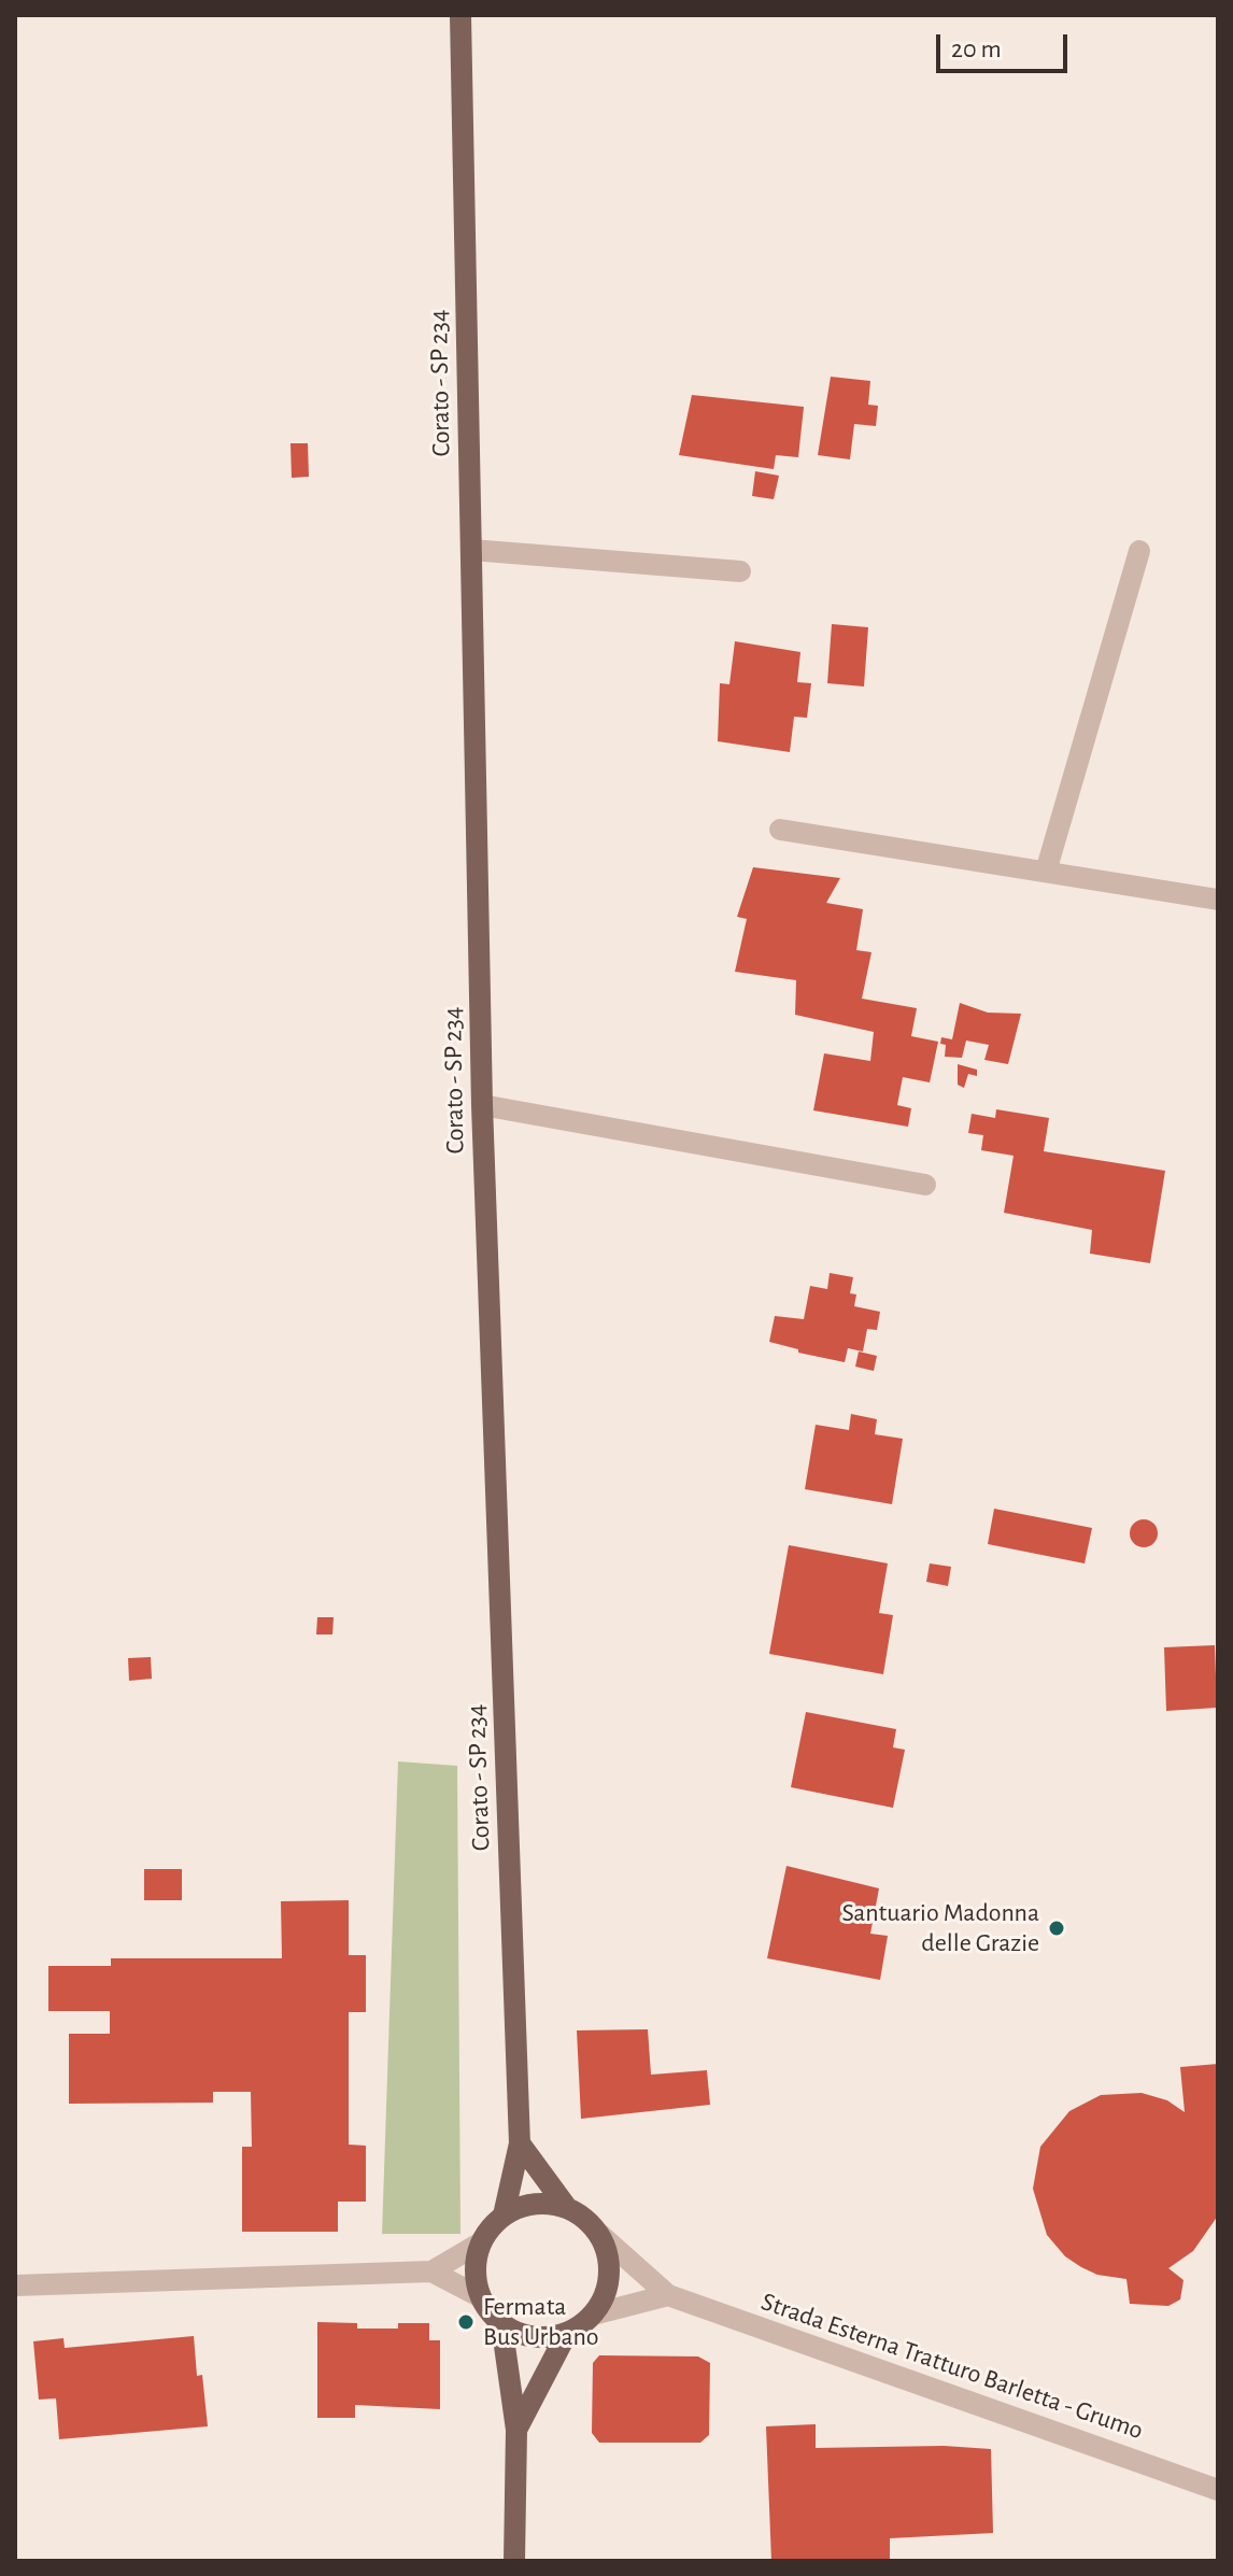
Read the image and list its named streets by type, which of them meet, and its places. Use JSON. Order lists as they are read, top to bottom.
{
  "streets": {
    "main road": ["Corato - SP 234"],
    "street": ["Strada Esterna Tratturo Barletta - Grumo"]
  },
  "crossings": [
    ["Corato - SP 234", "Strada Esterna Tratturo Barletta - Grumo"]
  ],
  "places": ["Santuario Madonna delle Grazie", "Fermata Bus Urbano"],
  "scale_bar": "20 m"
}
